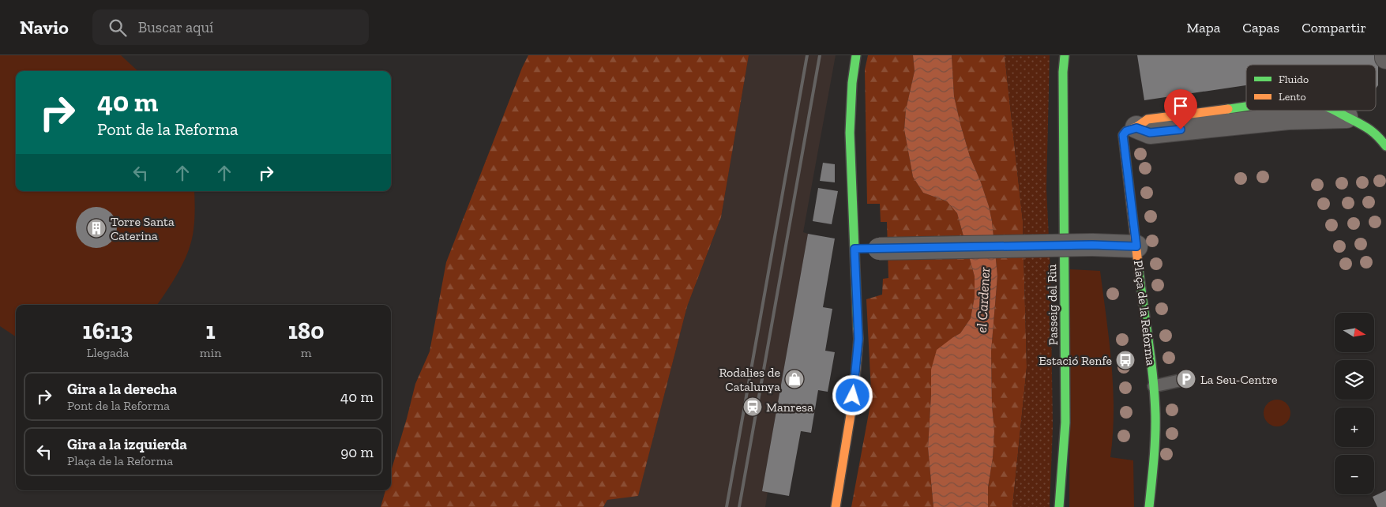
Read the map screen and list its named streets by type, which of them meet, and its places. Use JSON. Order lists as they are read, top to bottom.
{
  "streets": {
    "street": ["Passeig del Riu", "Plaça de la Reforma"]
  },
  "water": ["el Cardener"],
  "places": {
    "building": ["Torre Santa Caterina"],
    "bus stop": ["Estació Renfe"],
    "shop": ["Rodalies de Catalunya"],
    "parking": ["La Seu-Centre"],
    "station": ["Manresa"]
  },
  "legend": ["Fluido", "Lento"],
  "north": "right",
  "page": {
    "header": "Navio",
    "search": "Buscar aquí",
    "nav": ["Mapa", "Capas", "Compartir"],
    "turn": ["40 m", "Pont de la Reforma"],
    "eta": [
      "16:13",
      "Llegada",
      "1",
      "min",
      "180",
      "m"
    ],
    "map_buttons": ["+", "−"],
    "list": [
      {
        "name": "Gira a la derecha",
        "note": "Pont de la Reforma",
        "value": "40 m"
      },
      {
        "name": "Gira a la izquierda",
        "note": "Plaça de la Reforma",
        "value": "90 m"
      }
    ]
  }
}
